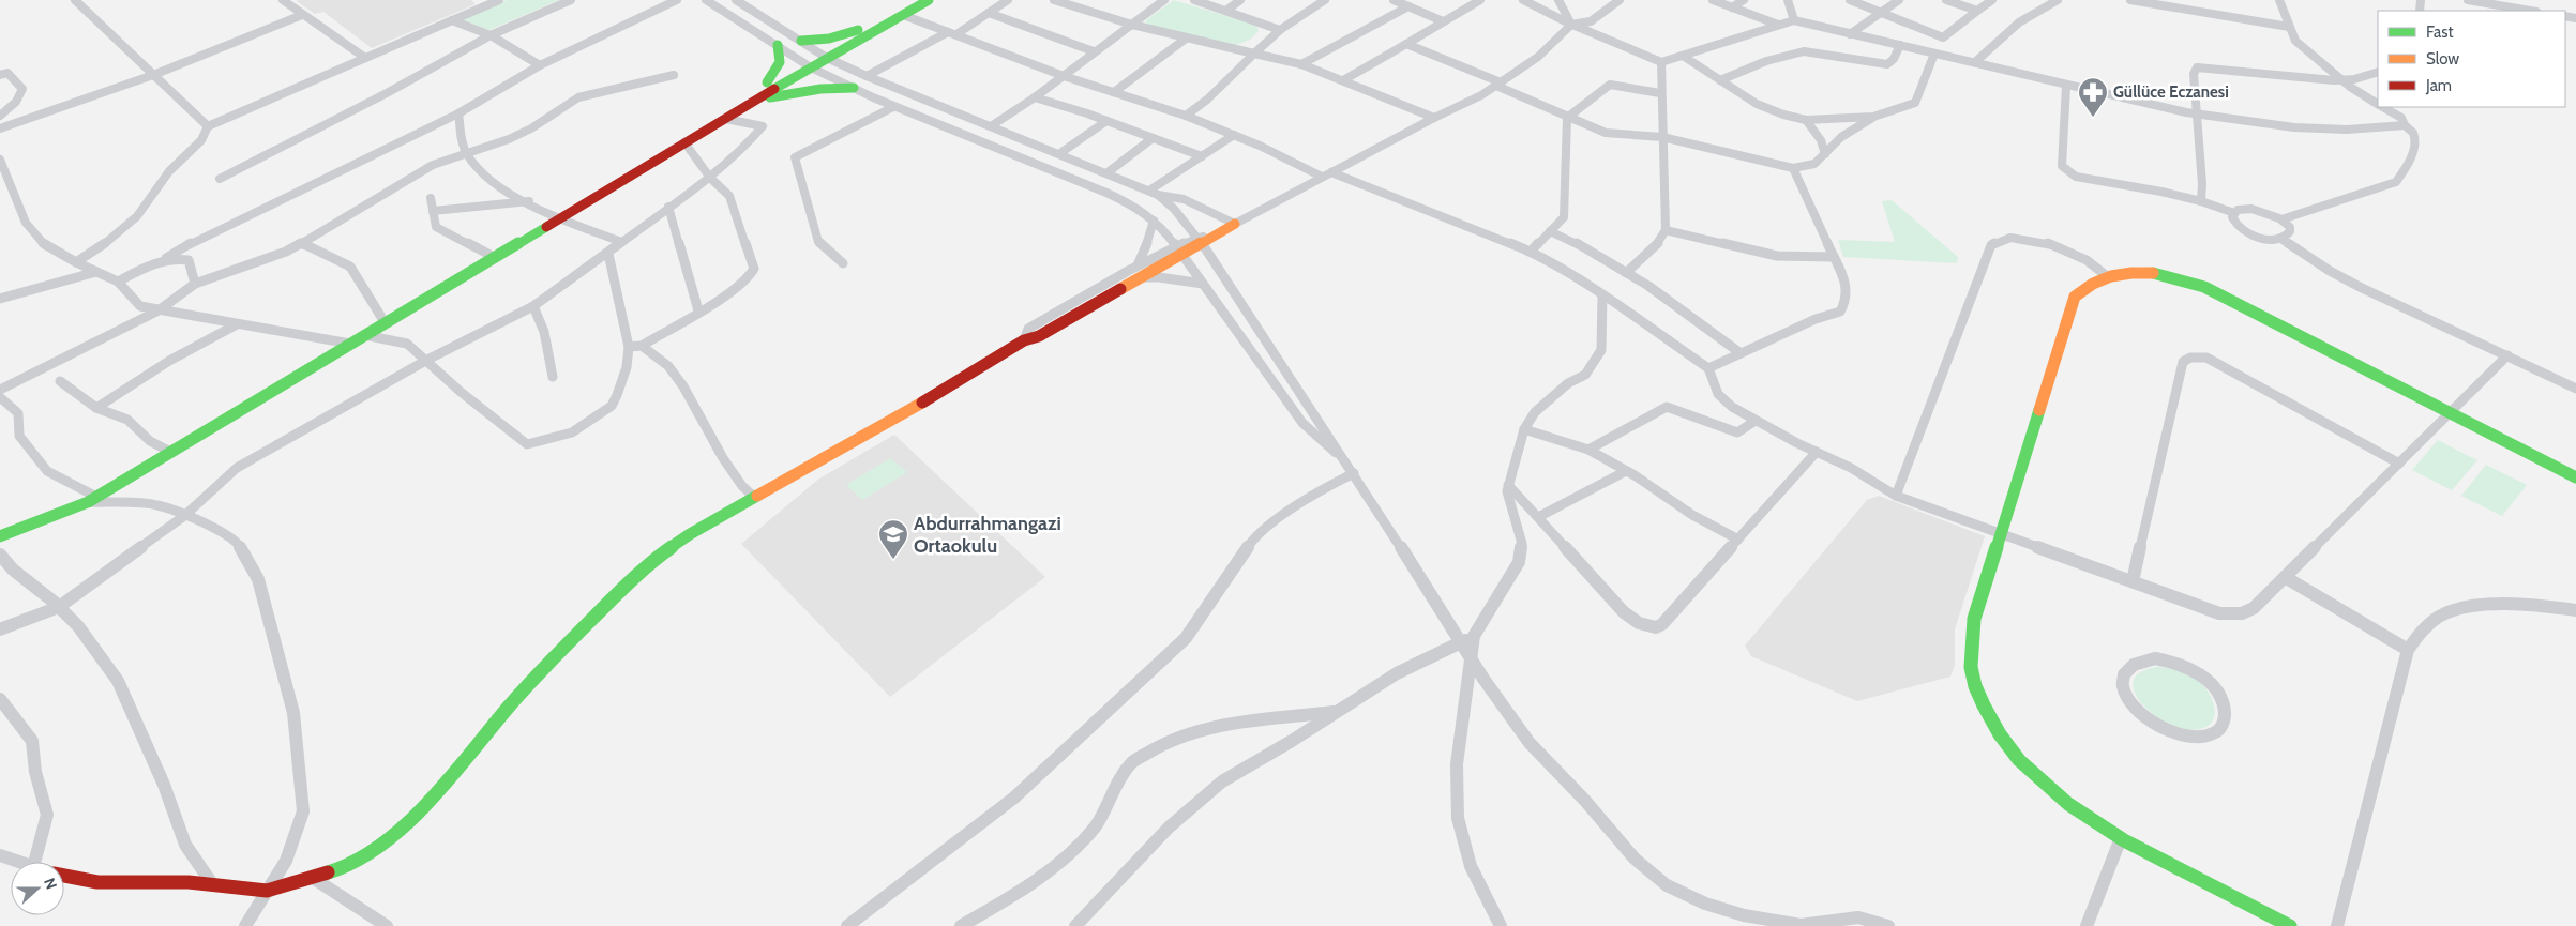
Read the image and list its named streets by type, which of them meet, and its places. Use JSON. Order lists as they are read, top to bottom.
{
  "places": {
    "pharmacy": ["Güllüce Eczanesi"],
    "school or university": ["Abdurrahmangazi Ortaokulu"]
  },
  "legend": ["Fast", "Slow", "Jam"],
  "north": "right"
}
